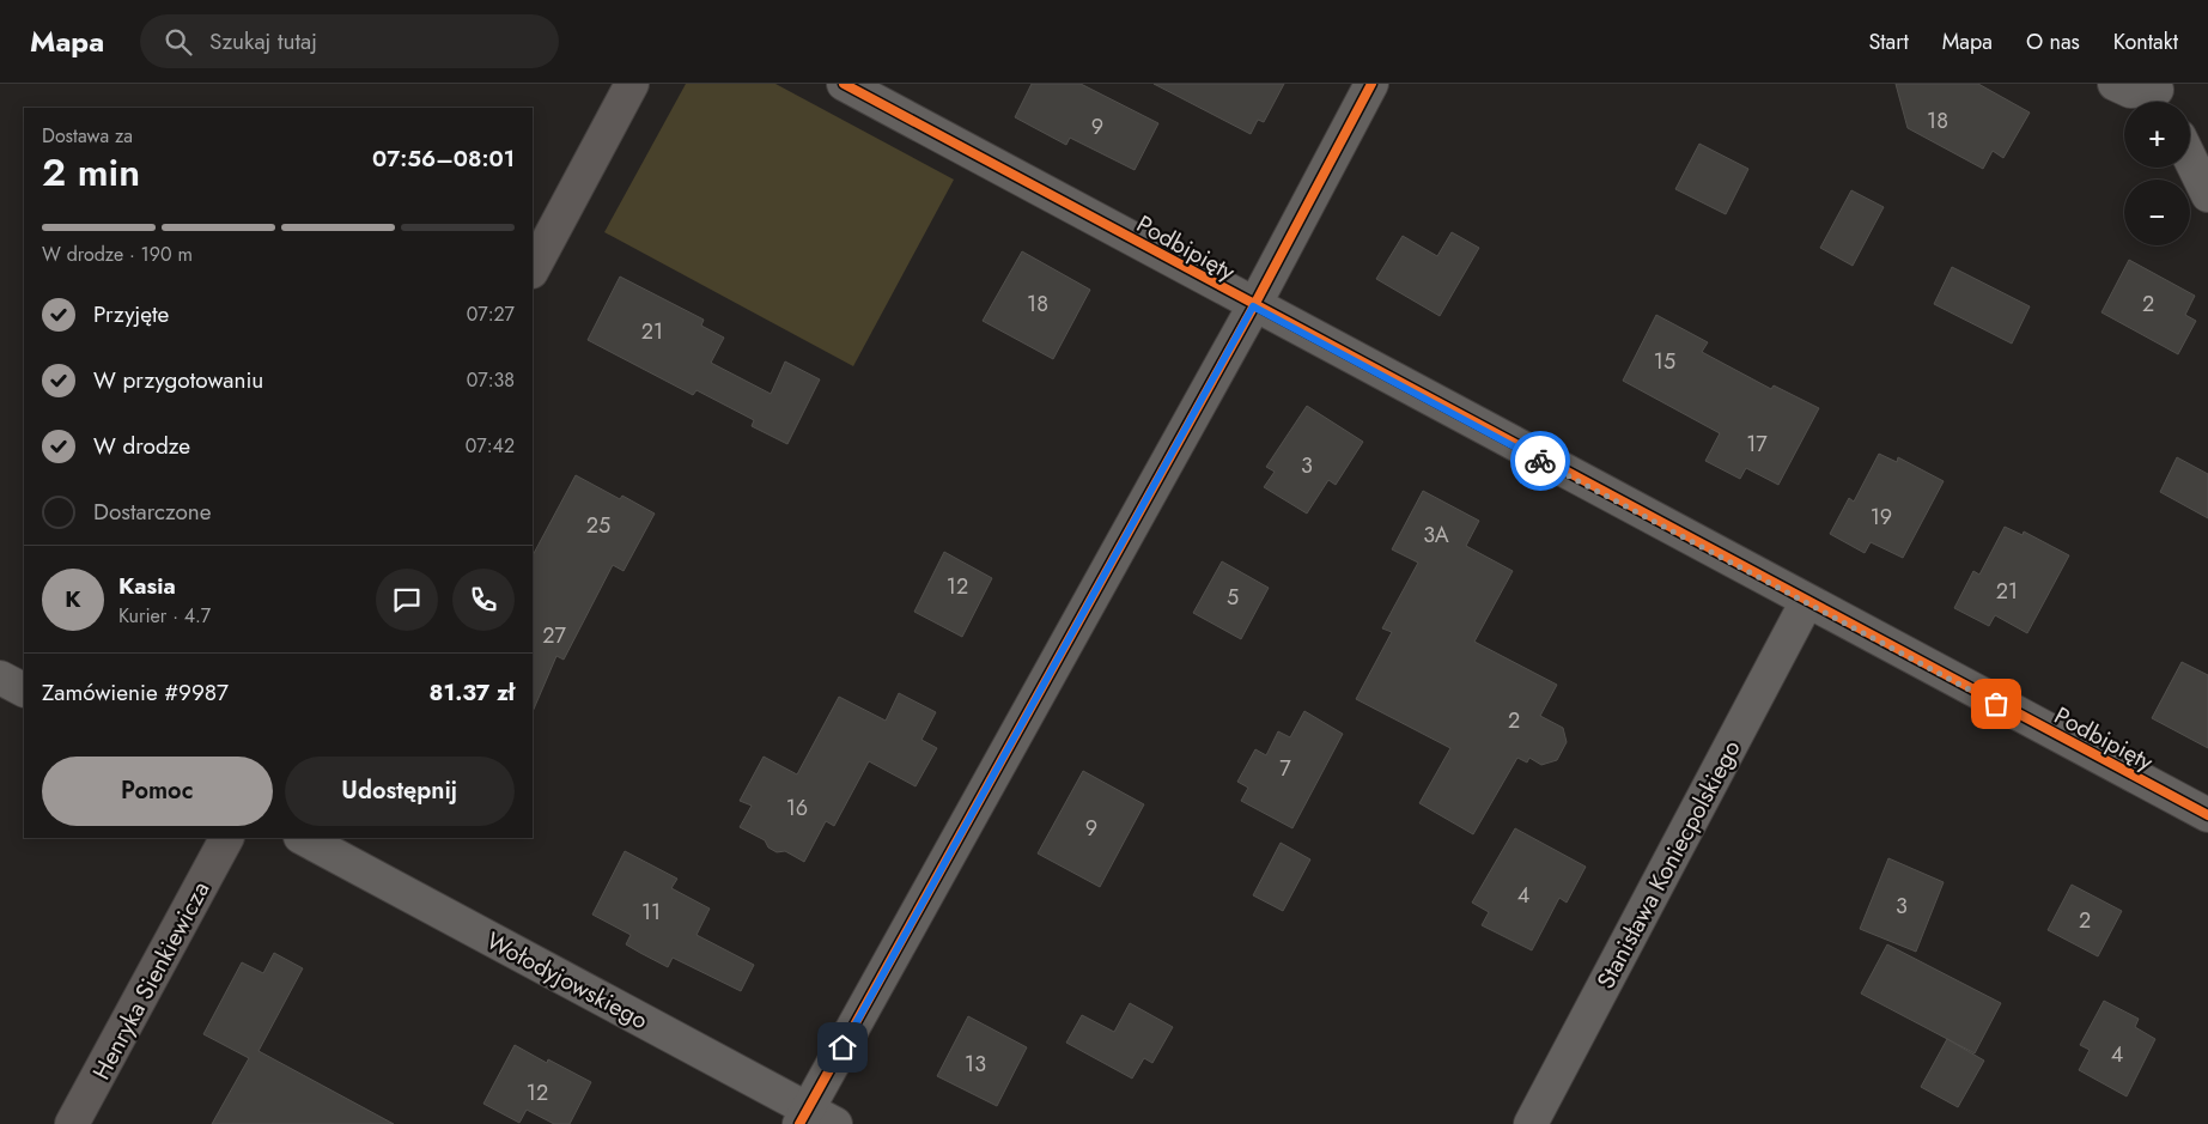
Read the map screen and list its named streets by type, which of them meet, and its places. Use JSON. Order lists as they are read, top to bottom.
{
  "streets": {
    "street": [
      "Podbipięty",
      "Stanisława Koniecpolskiego",
      "Henryka Sienkiewicza",
      "Wołodyjowskiego"
    ]
  },
  "crossings": [
    ["Podbipięty", "Stanisława Koniecpolskiego"]
  ],
  "house_numbers": [
    "18",
    "9",
    "18",
    "2",
    "21",
    "15",
    "17",
    "3",
    "19",
    "25",
    "3A",
    "12",
    "21",
    "5",
    "27",
    "2",
    "7",
    "16",
    "9",
    "4",
    "3",
    "11",
    "2",
    "4",
    "13",
    "12"
  ],
  "page": {
    "header": "Mapa",
    "search": "Szukaj tutaj",
    "nav": [
      "Start",
      "Mapa",
      "O nas",
      "Kontakt"
    ],
    "map_buttons": ["+", "−"],
    "heading": ["2 min", "Dostawa za", "07:56–08:01"],
    "panel": [
      "Kasia",
      "Kurier · 4.7",
      "Zamówienie #9987",
      "81.37 zł"
    ],
    "bar": "W drodze · 190 m",
    "list": [
      ["Przyjęte", "07:27"],
      ["W przygotowaniu", "07:38"],
      ["W drodze", "07:42"],
      "Dostarczone"
    ],
    "round": "K",
    "buttons": ["Pomoc", "Udostępnij"]
  }
}
